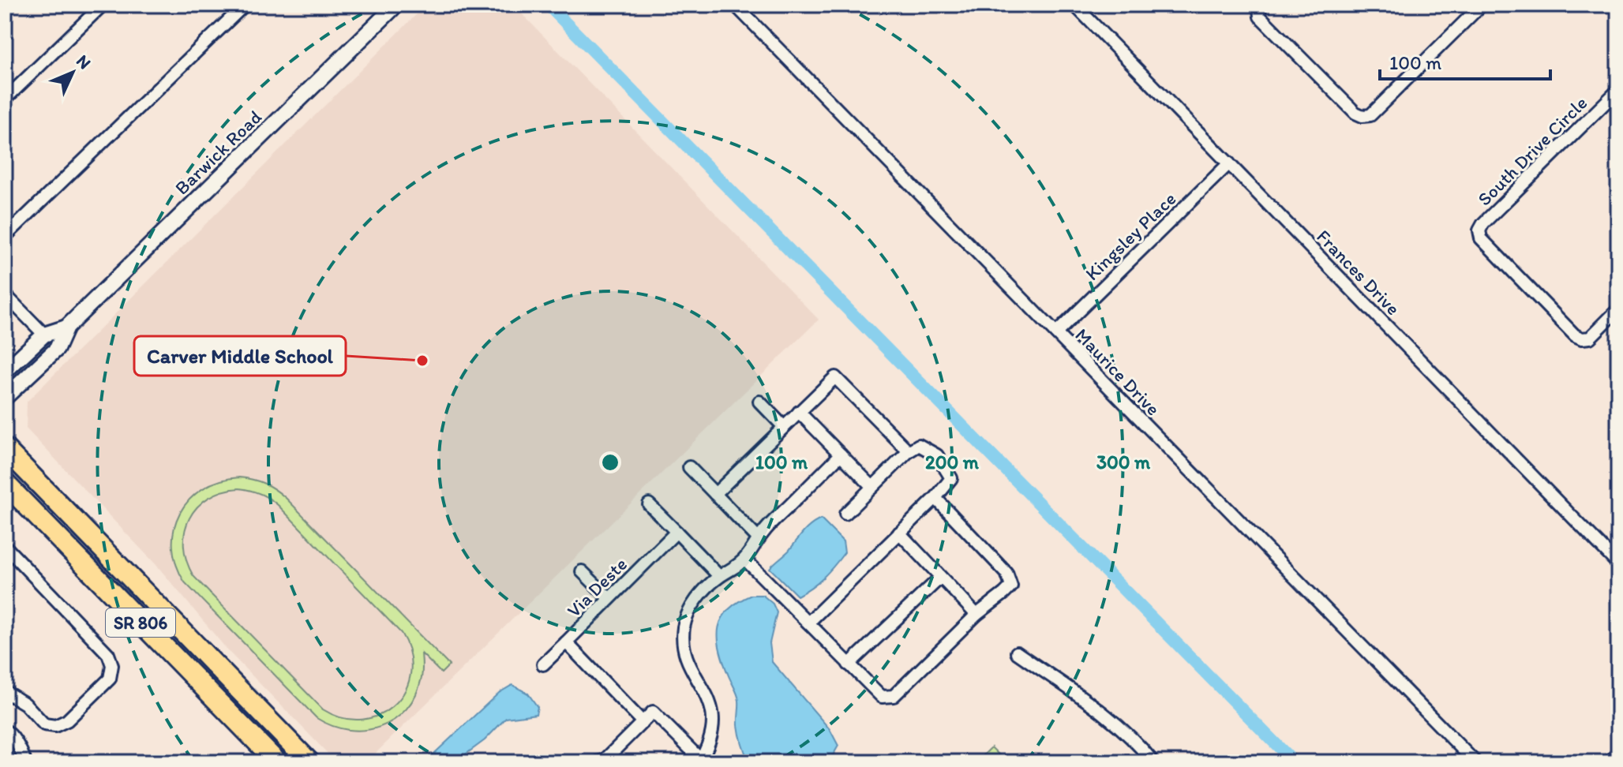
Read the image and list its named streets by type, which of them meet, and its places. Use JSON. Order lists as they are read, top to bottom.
{
  "streets": {
    "main road": ["SR 806"],
    "street": [
      "South Drive Circle",
      "Barwick Road",
      "Kingsley Place",
      "Frances Drive",
      "Maurice Drive",
      "Via Deste"
    ]
  },
  "crossings": [
    ["Kingsley Place", "Frances Drive"],
    ["Kingsley Place", "Maurice Drive"]
  ],
  "places": ["Carver Middle School"],
  "scale_bar": "100 m",
  "north": "top right",
  "rings": ["100 m", "200 m", "300 m"]
}
